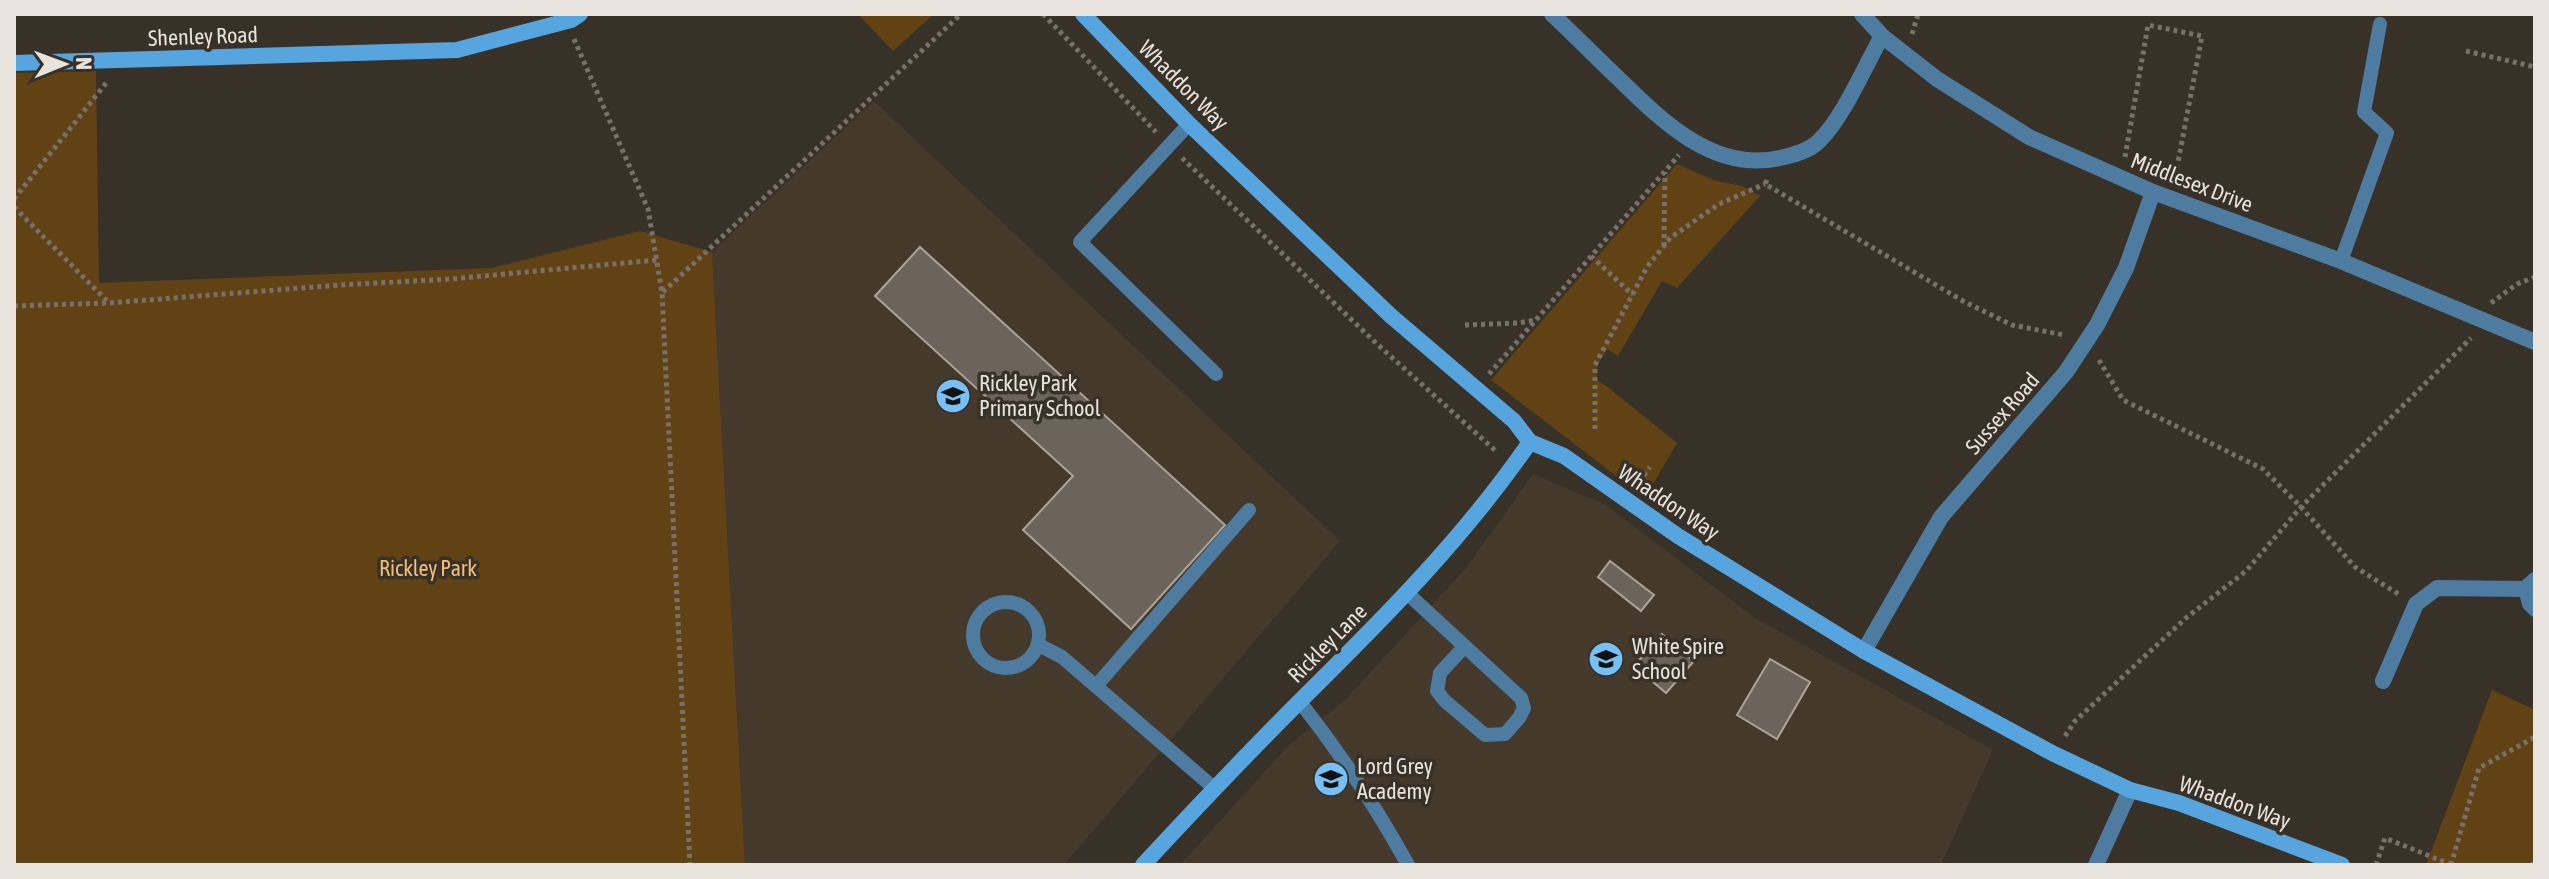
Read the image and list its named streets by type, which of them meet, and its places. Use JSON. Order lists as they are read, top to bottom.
{
  "streets": {
    "street": [
      "Shenley Road",
      "Whaddon Way",
      "Middlesex Drive",
      "Sussex Road",
      "Rickley Lane"
    ]
  },
  "crossings": [
    ["Whaddon Way", "Sussex Road"],
    ["Whaddon Way", "Rickley Lane"],
    ["Middlesex Drive", "Sussex Road"]
  ],
  "parks": ["Rickley Park"],
  "places": {
    "school or university": ["Rickley Park Primary School", "White Spire School", "Lord Grey Academy"]
  },
  "north": "right"
}
